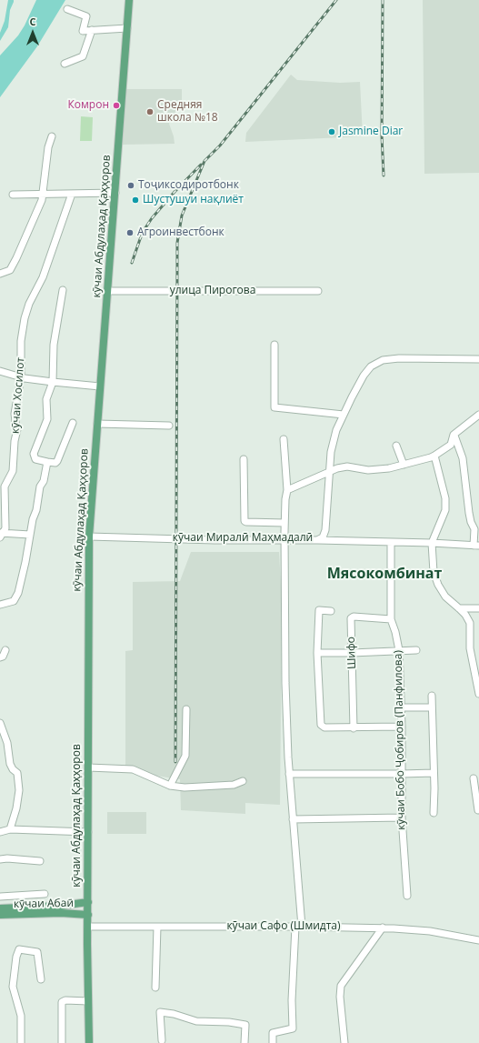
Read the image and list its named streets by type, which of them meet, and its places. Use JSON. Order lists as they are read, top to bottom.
{
  "streets": {
    "main road": ["кӯчаи Абдулаҳад Қаҳҳоров", "кӯчаи Абаӣ"],
    "street": [
      "улица Пирогова",
      "кӯчаи Хосилот",
      "кӯчаи Миралӣ Маҳмадалӣ",
      "Шифо",
      "кӯчаи Бобо Ҷобиров (Панфилова)",
      "кӯчаи Сафо (Шмидта)"
    ]
  },
  "crossings": [
    ["кӯчаи Абдулаҳад Қаҳҳоров", "улица Пирогова"],
    ["кӯчаи Абдулаҳад Қаҳҳоров", "кӯчаи Миралӣ Маҳмадалӣ"],
    ["кӯчаи Абдулаҳад Қаҳҳоров", "кӯчаи Абаӣ"],
    ["кӯчаи Абдулаҳад Қаҳҳоров", "кӯчаи Сафо (Шмидта)"],
    ["Шифо", "кӯчаи Бобо Ҷобиров (Панфилова)"]
  ],
  "districts": ["Мясокомбинат"],
  "places": [
    "Комрон",
    "Средняя школа №18",
    "Jasmine Diar",
    "Тоҷиксодиротбонк",
    "Шустушуи нақлиёт",
    "Агроинвестбонк"
  ],
  "north": "top"
}
